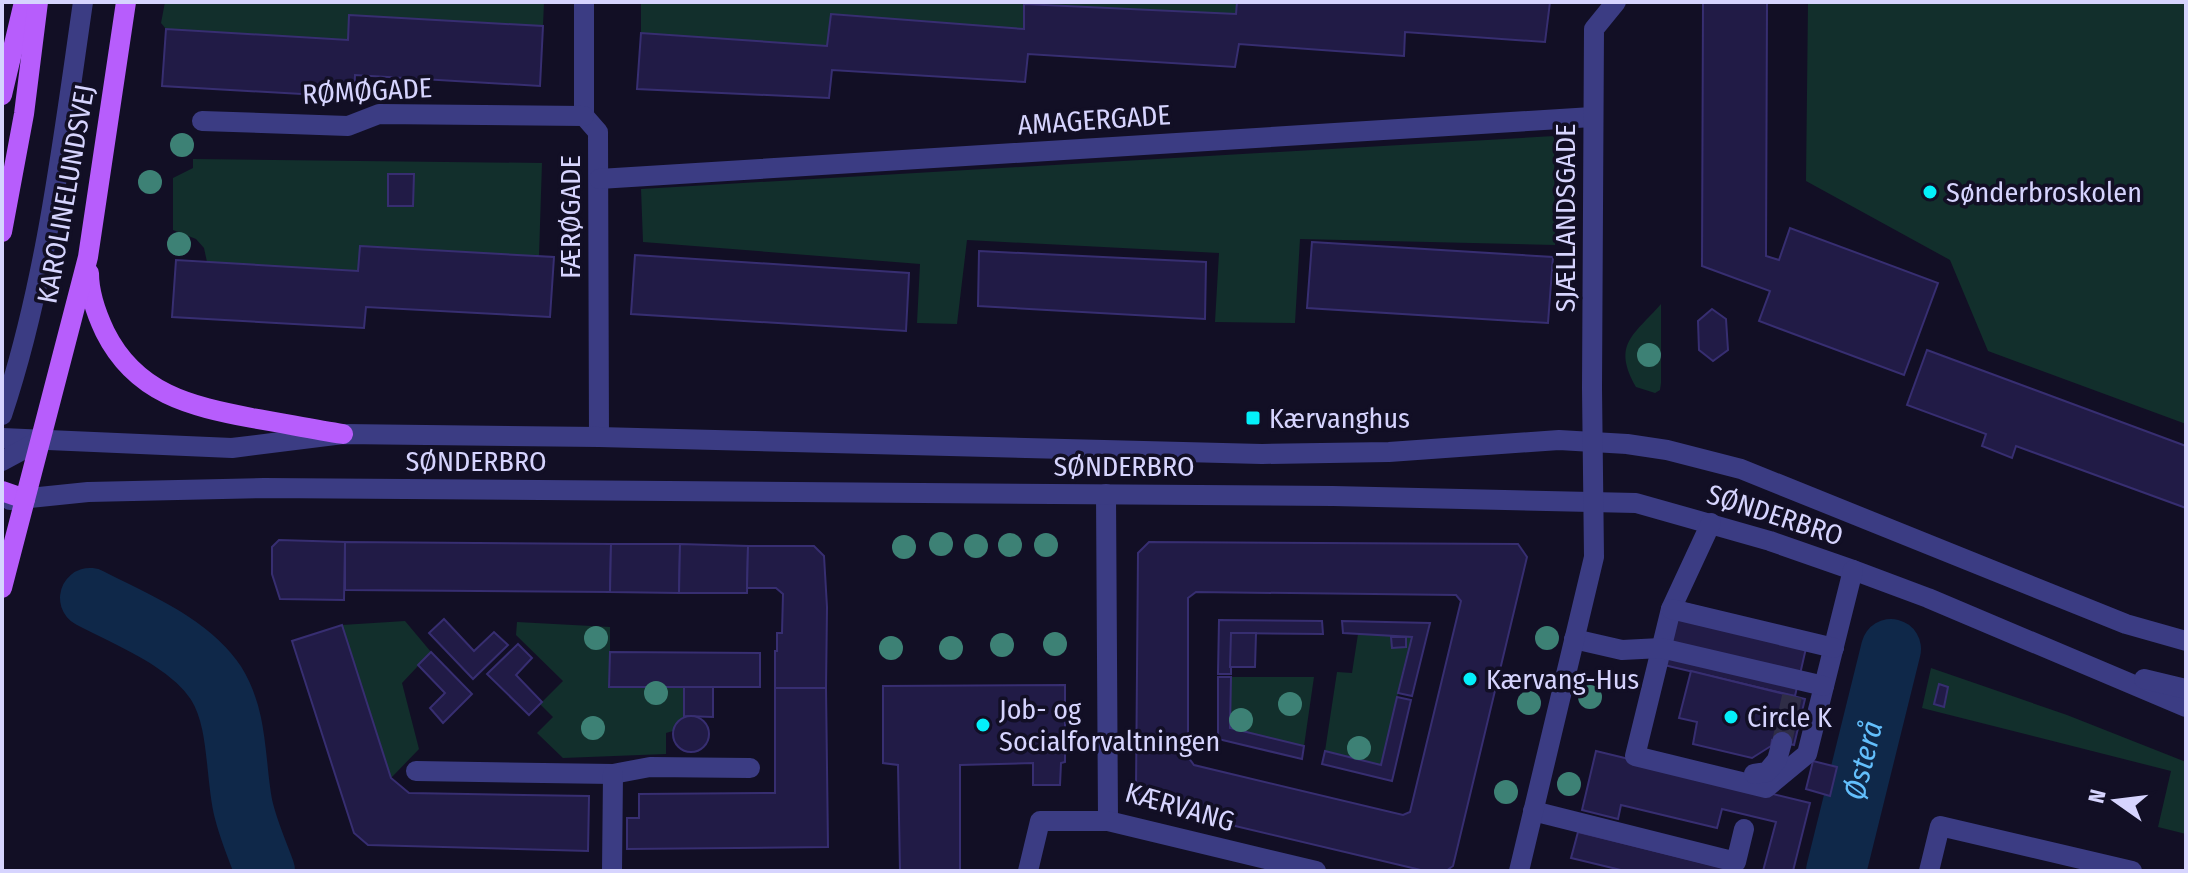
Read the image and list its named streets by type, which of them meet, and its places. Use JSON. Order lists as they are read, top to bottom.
{
  "streets": {
    "main road": ["KAROLINELUNDSVEJ"],
    "street": [
      "RØMØGADE",
      "AMAGERGADE",
      "FÆRØGADE",
      "SJÆLLANDSGADE",
      "SØNDERBRO",
      "KÆRVANG"
    ]
  },
  "crossings": [
    ["RØMØGADE", "FÆRØGADE"],
    ["AMAGERGADE", "FÆRØGADE"],
    ["AMAGERGADE", "SJÆLLANDSGADE"],
    ["KAROLINELUNDSVEJ", "SØNDERBRO"],
    ["FÆRØGADE", "SØNDERBRO"],
    ["SJÆLLANDSGADE", "SØNDERBRO"],
    ["SØNDERBRO", "KÆRVANG"]
  ],
  "water": ["Østerå"],
  "places": {
    "other": [
      "Sønderbroskolen",
      "Kærvang-Hus",
      "Circle K",
      "Job- og Socialforvaltningen"
    ],
    "transit": ["Kærvanghus"]
  },
  "north": "left"
}
